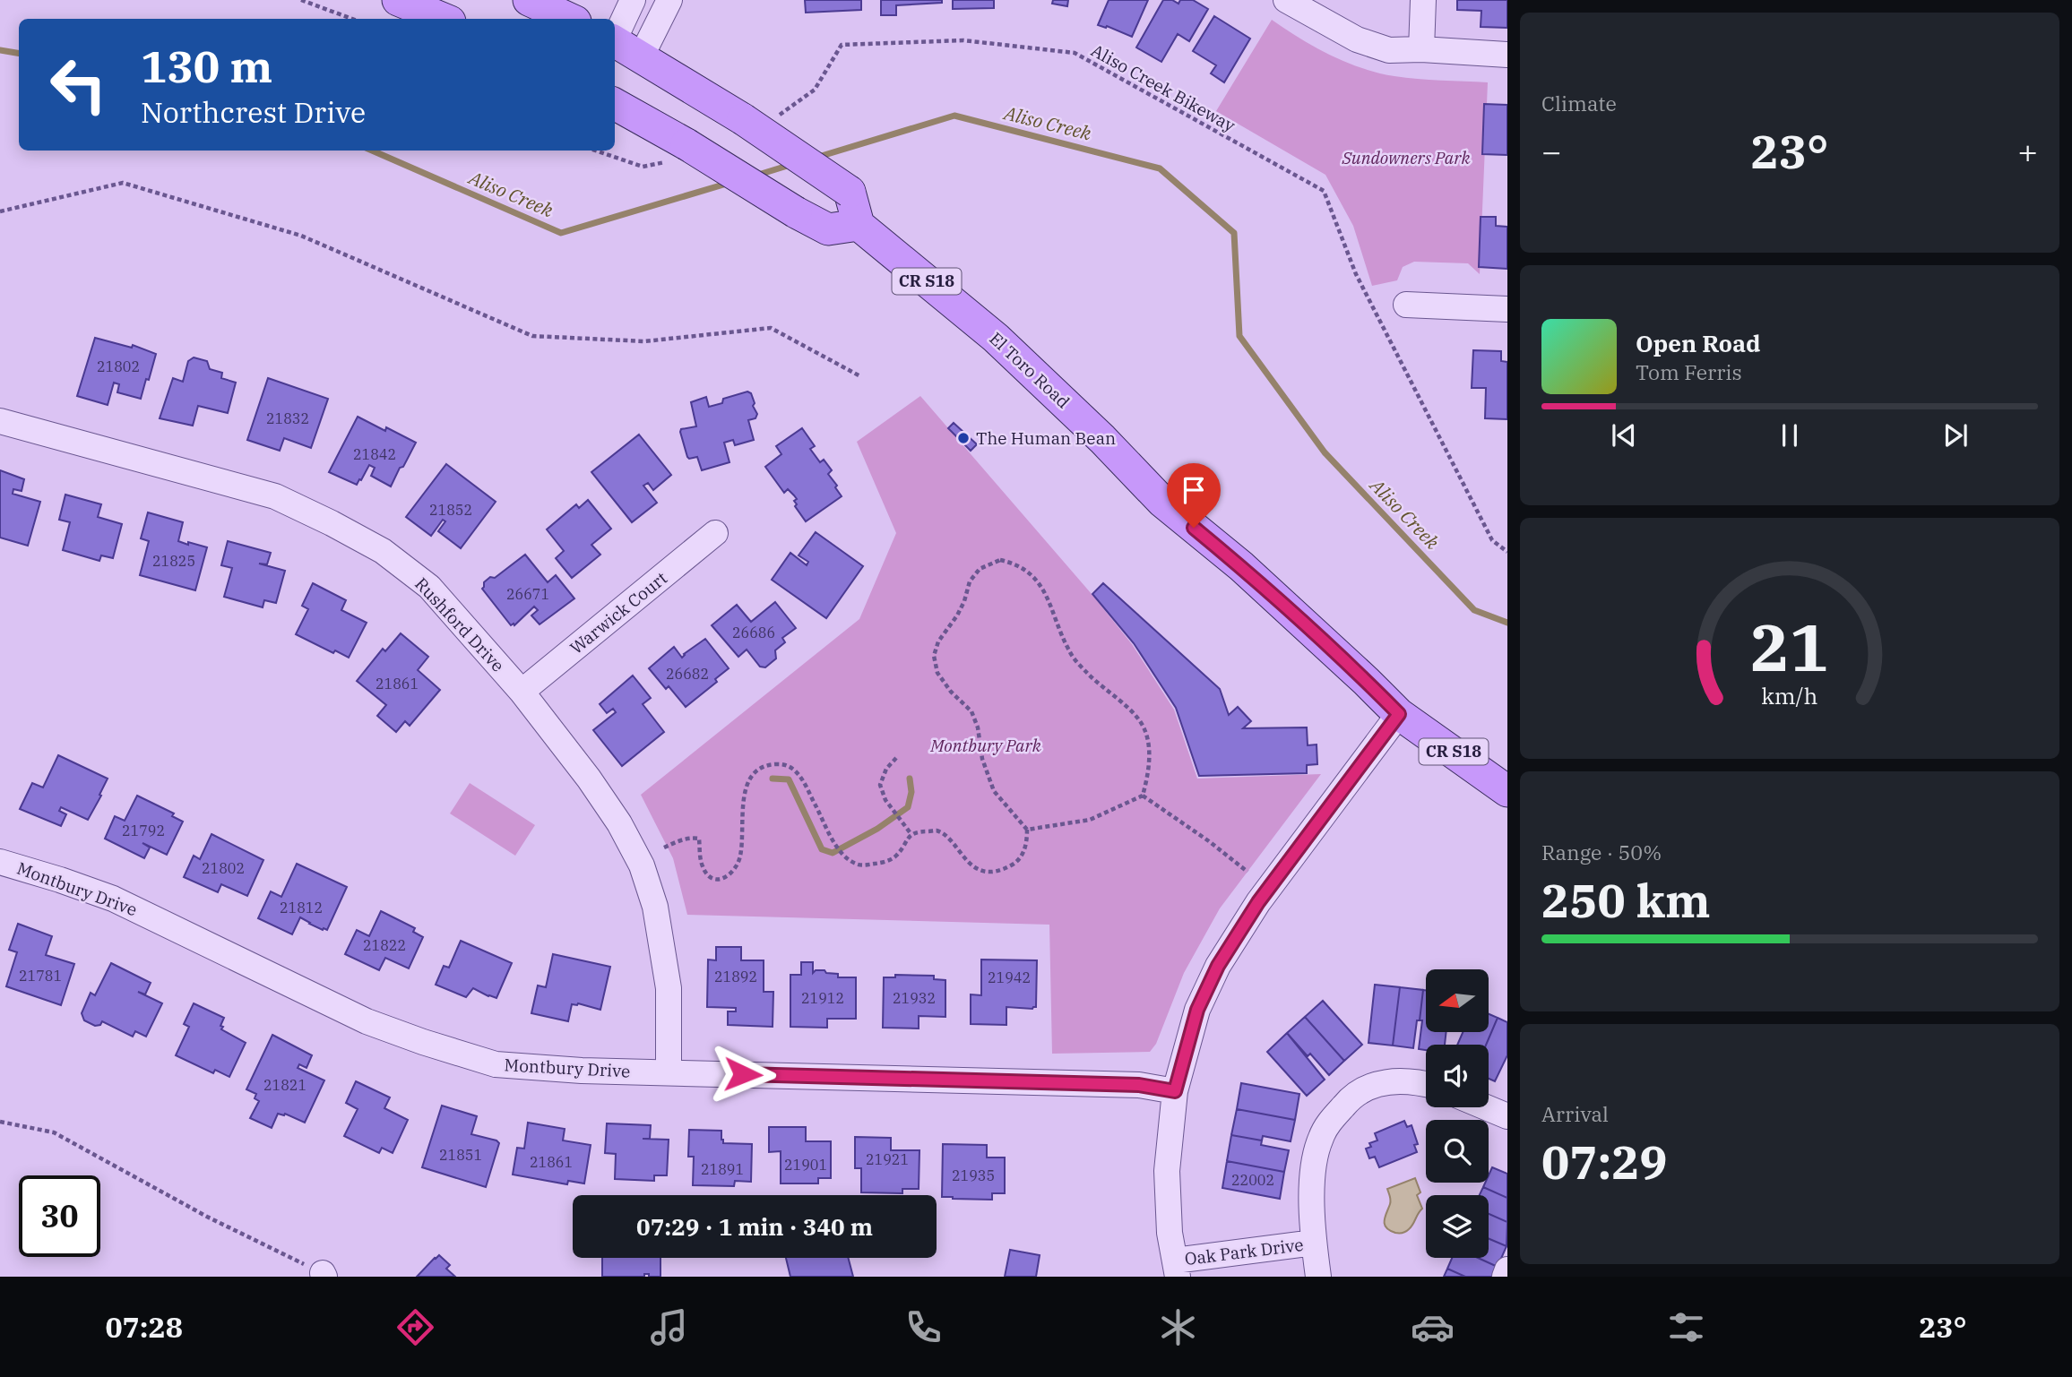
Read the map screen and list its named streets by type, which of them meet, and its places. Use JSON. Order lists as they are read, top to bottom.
{
  "streets": {
    "main road": ["CR S18", "El Toro Road"],
    "street": [
      "Warwick Court",
      "Rushford Drive",
      "Montbury Drive",
      "Oak Park Drive"
    ],
    "path": ["Aliso Creek Bikeway"]
  },
  "crossings": [
    ["Warwick Court", "Rushford Drive"],
    ["Rushford Drive", "Montbury Drive"]
  ],
  "water": ["Aliso Creek"],
  "parks": ["Sundowners Park", "Montbury Park"],
  "places": ["The Human Bean"],
  "house_numbers": [
    "21802",
    "21832",
    "21842",
    "21852",
    "21825",
    "26671",
    "26686",
    "26682",
    "21861",
    "21792",
    "21802",
    "21812",
    "21822",
    "21781",
    "21892",
    "21942",
    "21912",
    "21932",
    "21821",
    "21851",
    "21921",
    "21861",
    "21901",
    "21891",
    "21935",
    "22002"
  ],
  "north": "left",
  "page": {
    "tile": [
      "Climate",
      ["Range · 50%", "250 km"],
      ["Arrival", "07:29"]
    ],
    "turn": ["130 m", "Northcrest Drive"],
    "heat": ["−", "23°", "+"],
    "song": ["Open Road", "Tom Ferris"],
    "limit": "30",
    "trip": "07:29 · 1 min · 340 m",
    "tabs": ["07:28", "23°"],
    "gauge": ["21", "km/h"]
  }
}
